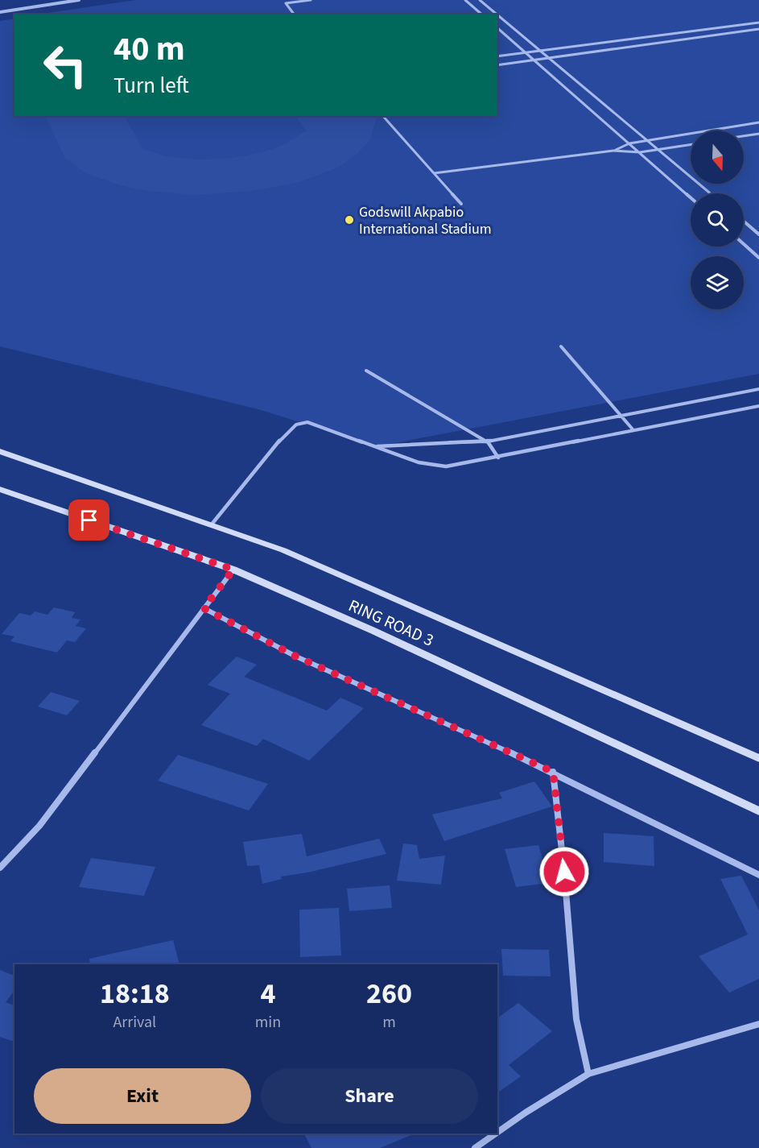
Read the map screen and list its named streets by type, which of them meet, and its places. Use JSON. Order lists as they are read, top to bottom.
{
  "streets": {
    "main road": ["RING ROAD 3"]
  },
  "places": ["Godswill Akpabio International Stadium"],
  "north": "bottom",
  "page": {
    "turn": ["40 m", "Turn left"],
    "eta": [
      "18:18",
      "Arrival",
      "4",
      "min",
      "260",
      "m"
    ],
    "buttons": ["Exit", "Share"]
  }
}
